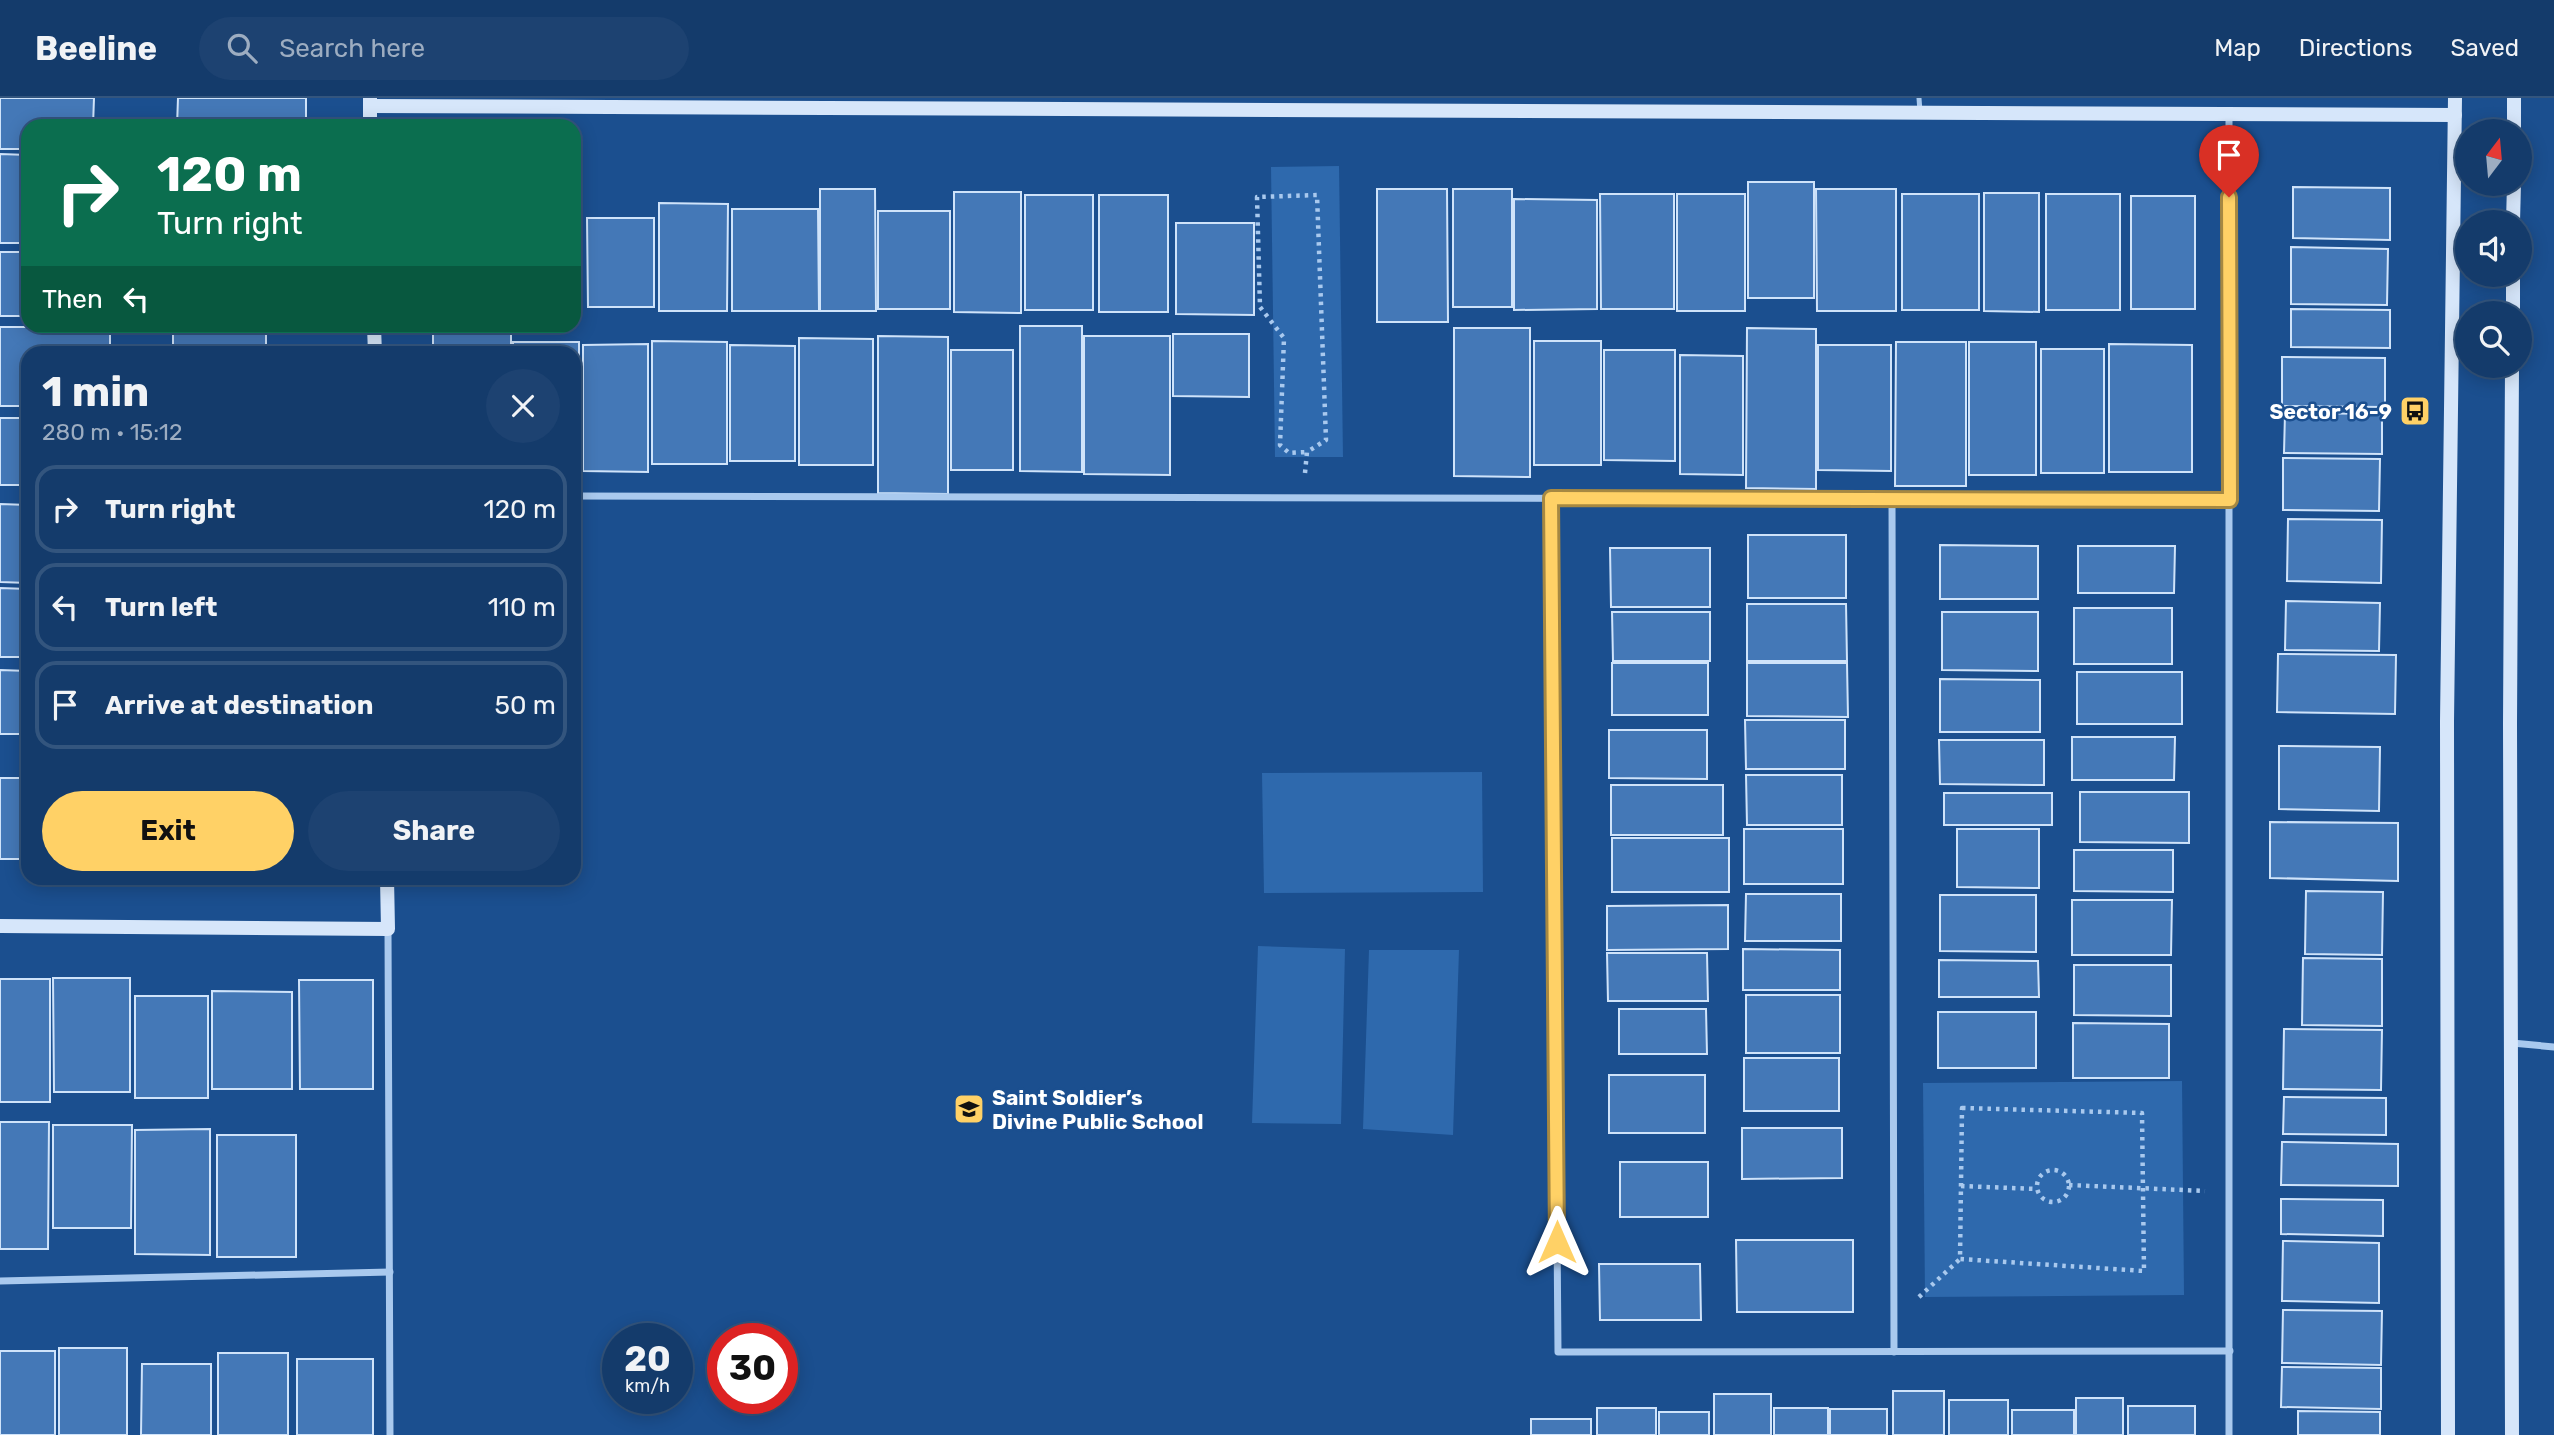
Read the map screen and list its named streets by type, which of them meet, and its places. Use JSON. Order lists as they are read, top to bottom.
{
  "places": {
    "bus stop": ["Sector 16-9"],
    "school or university": ["Saint Soldier’s Divine Public School"]
  },
  "north": "top",
  "page": {
    "header": "Beeline",
    "search": "Search here",
    "nav": ["Map", "Directions", "Saved"],
    "turn": ["120 m", "Turn right"],
    "then": "Then",
    "heading": ["1 min", "280 m · 15:12"],
    "list": [
      {
        "name": "Turn right",
        "value": "120 m"
      },
      {
        "name": "Turn left",
        "value": "110 m"
      },
      {
        "name": "Arrive at destination",
        "value": "50 m"
      }
    ],
    "buttons": ["Exit", "Share"],
    "speed": "20 km/h",
    "limit": "30"
  }
}
